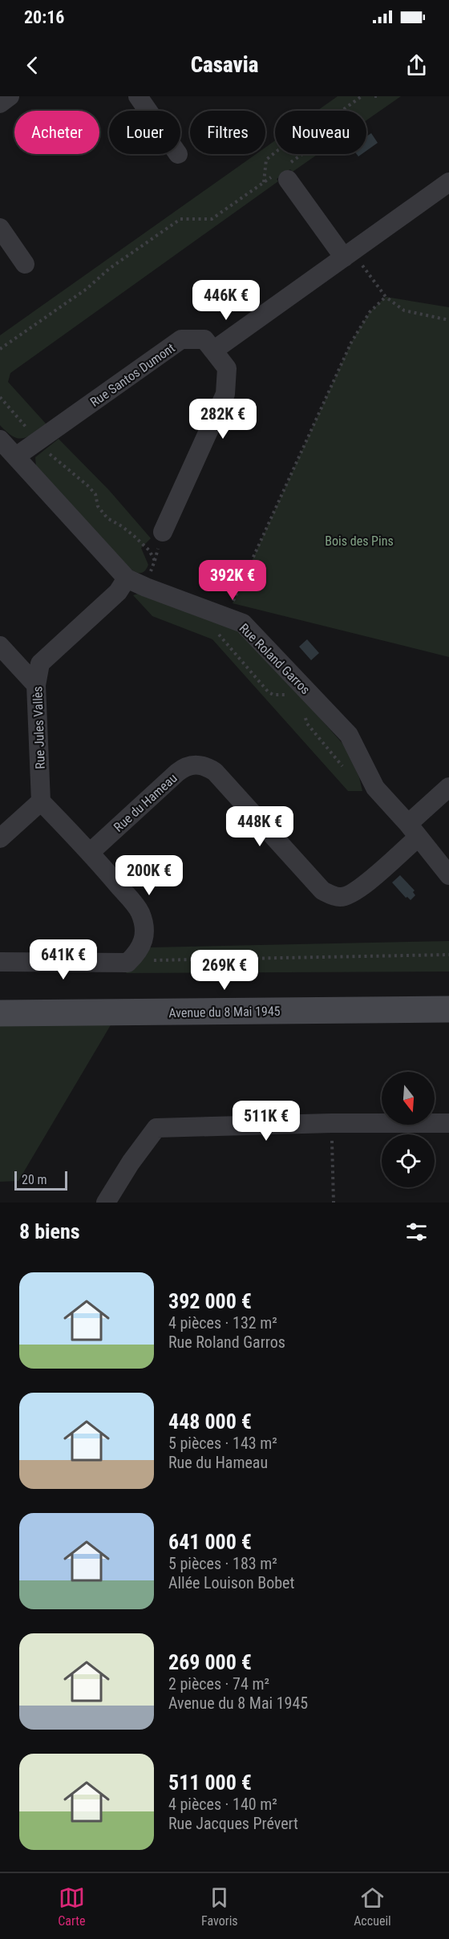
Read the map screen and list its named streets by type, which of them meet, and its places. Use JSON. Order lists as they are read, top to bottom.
{
  "streets": {
    "main road": ["Avenue du 8 Mai 1945"],
    "street": [
      "Rue Santos Dumont",
      "Rue Roland Garros",
      "Rue Jules Vallès",
      "Rue du Hameau"
    ]
  },
  "crossings": [
    ["Rue Santos Dumont", "Rue Roland Garros"],
    ["Rue Roland Garros", "Rue Jules Vallès"],
    ["Rue Roland Garros", "Rue du Hameau"]
  ],
  "parks": ["Bois des Pins"],
  "scale_bar": "20 m",
  "north": "bottom",
  "page": {
    "status": "20:16",
    "header": "Casavia",
    "chip": [
      "Acheter",
      "Louer",
      "Filtres",
      "Nouveau"
    ],
    "price": [
      "446K €",
      "282K €",
      "392K €",
      "448K €",
      "200K €",
      "641K €",
      "269K €",
      "511K €"
    ],
    "scale": "20 m",
    "heading": "8 biens",
    "list": [
      {
        "name": "392 000 €",
        "note": "4 pièces · 132 m² · Rue Roland Garros"
      },
      {
        "name": "448 000 €",
        "note": "5 pièces · 143 m² · Rue du Hameau"
      },
      {
        "name": "641 000 €",
        "note": "5 pièces · 183 m² · Allée Louison Bobet"
      },
      {
        "name": "269 000 €",
        "note": "2 pièces · 74 m² · Avenue du 8 Mai 1945"
      },
      {
        "name": "511 000 €",
        "note": "4 pièces · 140 m² · Rue Jacques Prévert"
      }
    ],
    "tabs": ["Carte", "Favoris", "Accueil"]
  }
}
